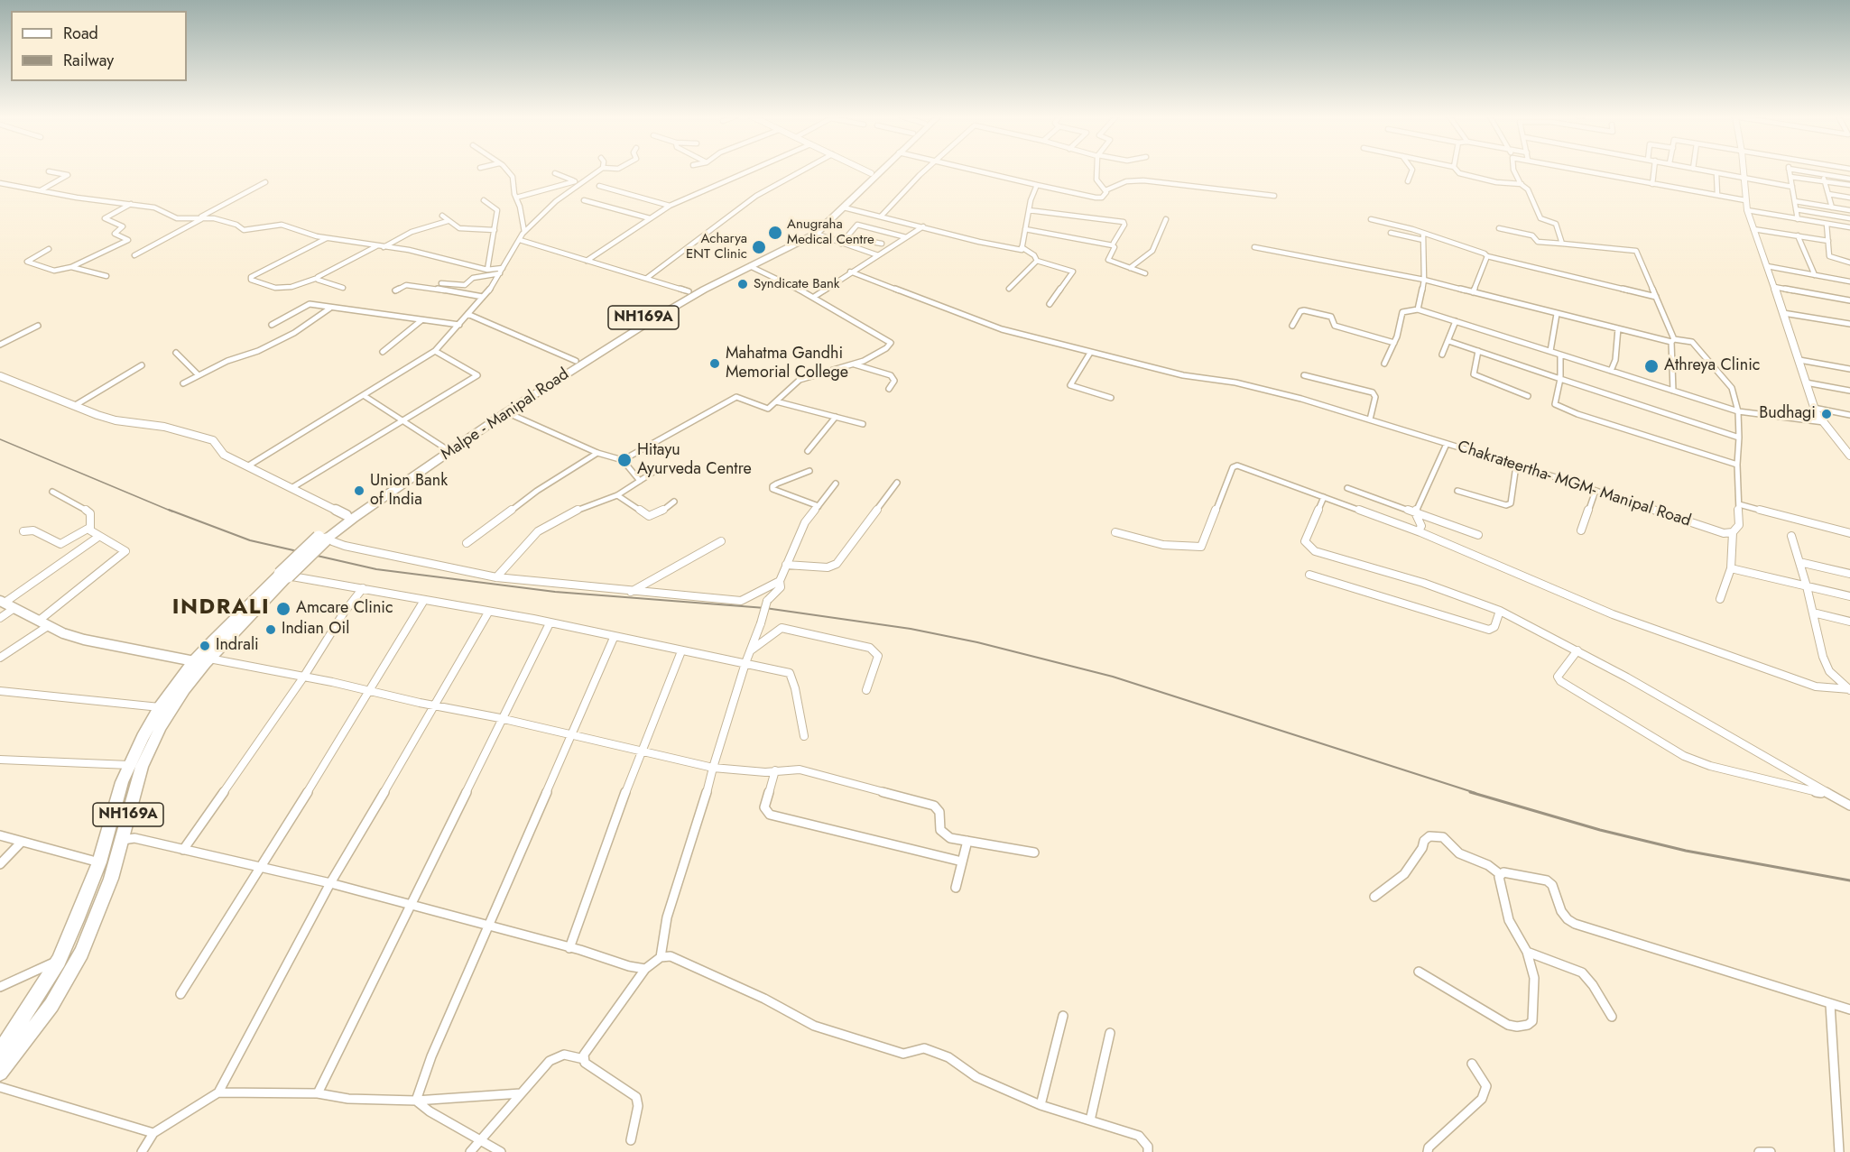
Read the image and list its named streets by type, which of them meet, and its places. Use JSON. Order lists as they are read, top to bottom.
{
  "streets": {
    "highway": ["NH169A", "Malpe - Manipal Road"],
    "street": ["Chakrateertha- MGM- Manipal Road"]
  },
  "crossings": [
    ["NH169A", "Malpe - Manipal Road"]
  ],
  "districts": ["INDRALI"],
  "places": [
    "Anugraha Medical Centre",
    "Acharya ENT Clinic",
    "Syndicate Bank",
    "Mahatma Gandhi Memorial College",
    "Athreya Clinic",
    "Budhagi",
    "Hitayu Ayurveda Centre",
    "Union Bank of India",
    "Amcare Clinic",
    "Indian Oil",
    "Indrali"
  ],
  "legend": ["Road", "Railway"]
}
